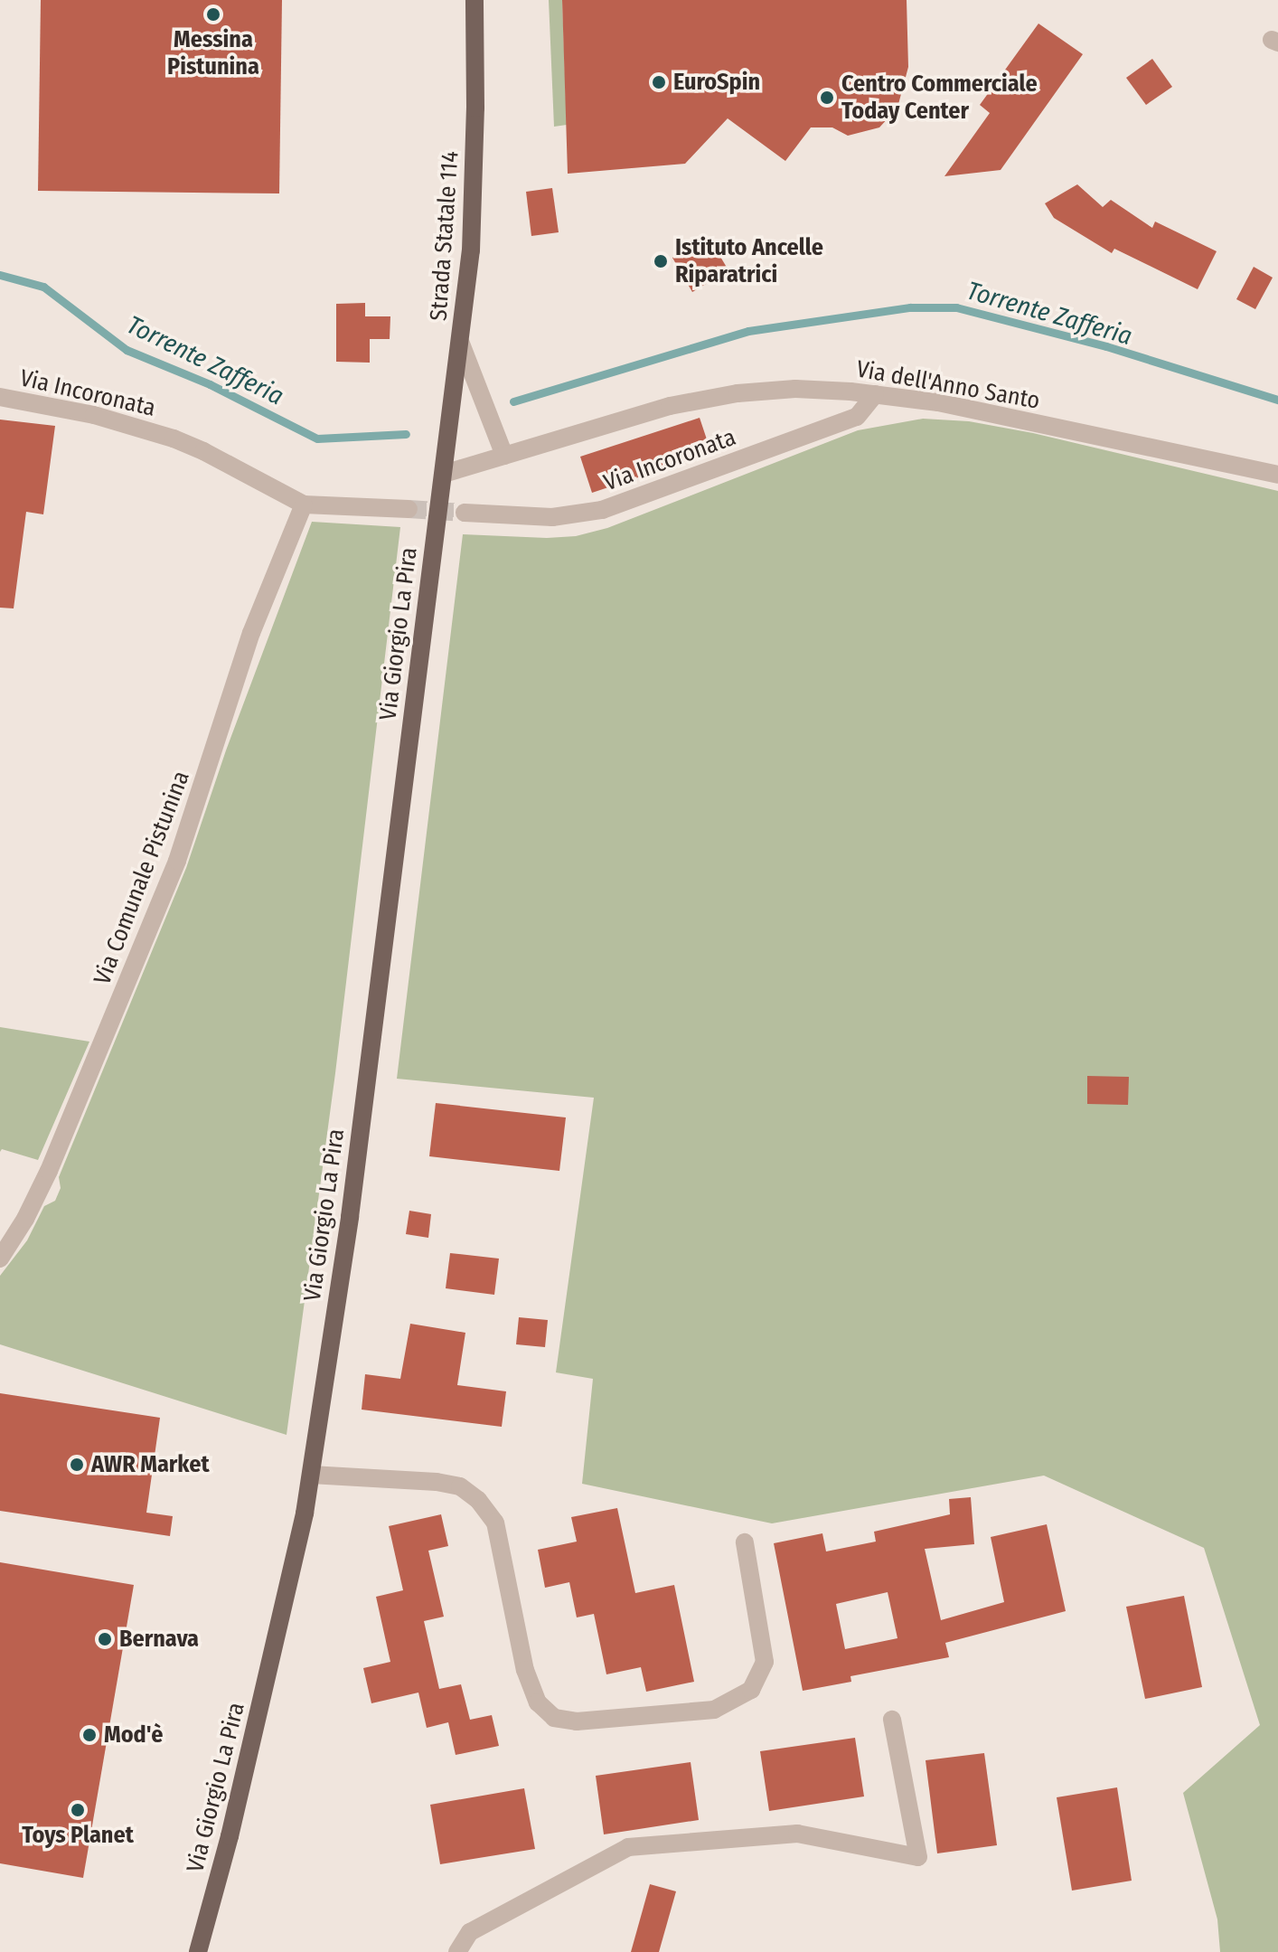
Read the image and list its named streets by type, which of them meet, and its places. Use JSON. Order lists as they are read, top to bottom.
{
  "streets": {
    "main road": ["Strada Statale 114", "Via Giorgio La Pira"],
    "street": ["Via dell'Anno Santo", "Via Incoronata", "Via Comunale Pistunina"]
  },
  "crossings": [
    ["Strada Statale 114", "Via dell'Anno Santo"],
    ["Strada Statale 114", "Via Giorgio La Pira"],
    ["Via dell'Anno Santo", "Via Incoronata"],
    ["Via dell'Anno Santo", "Via Giorgio La Pira"],
    ["Via Incoronata", "Via Comunale Pistunina"]
  ],
  "water": ["Torrente Zafferia"],
  "places": [
    "Messina Pistunina",
    "EuroSpin",
    "Centro Commerciale Today Center",
    "Istituto Ancelle Riparatrici",
    "AWR Market",
    "Bernava",
    "Mod'è",
    "Toys Planet"
  ]
}
